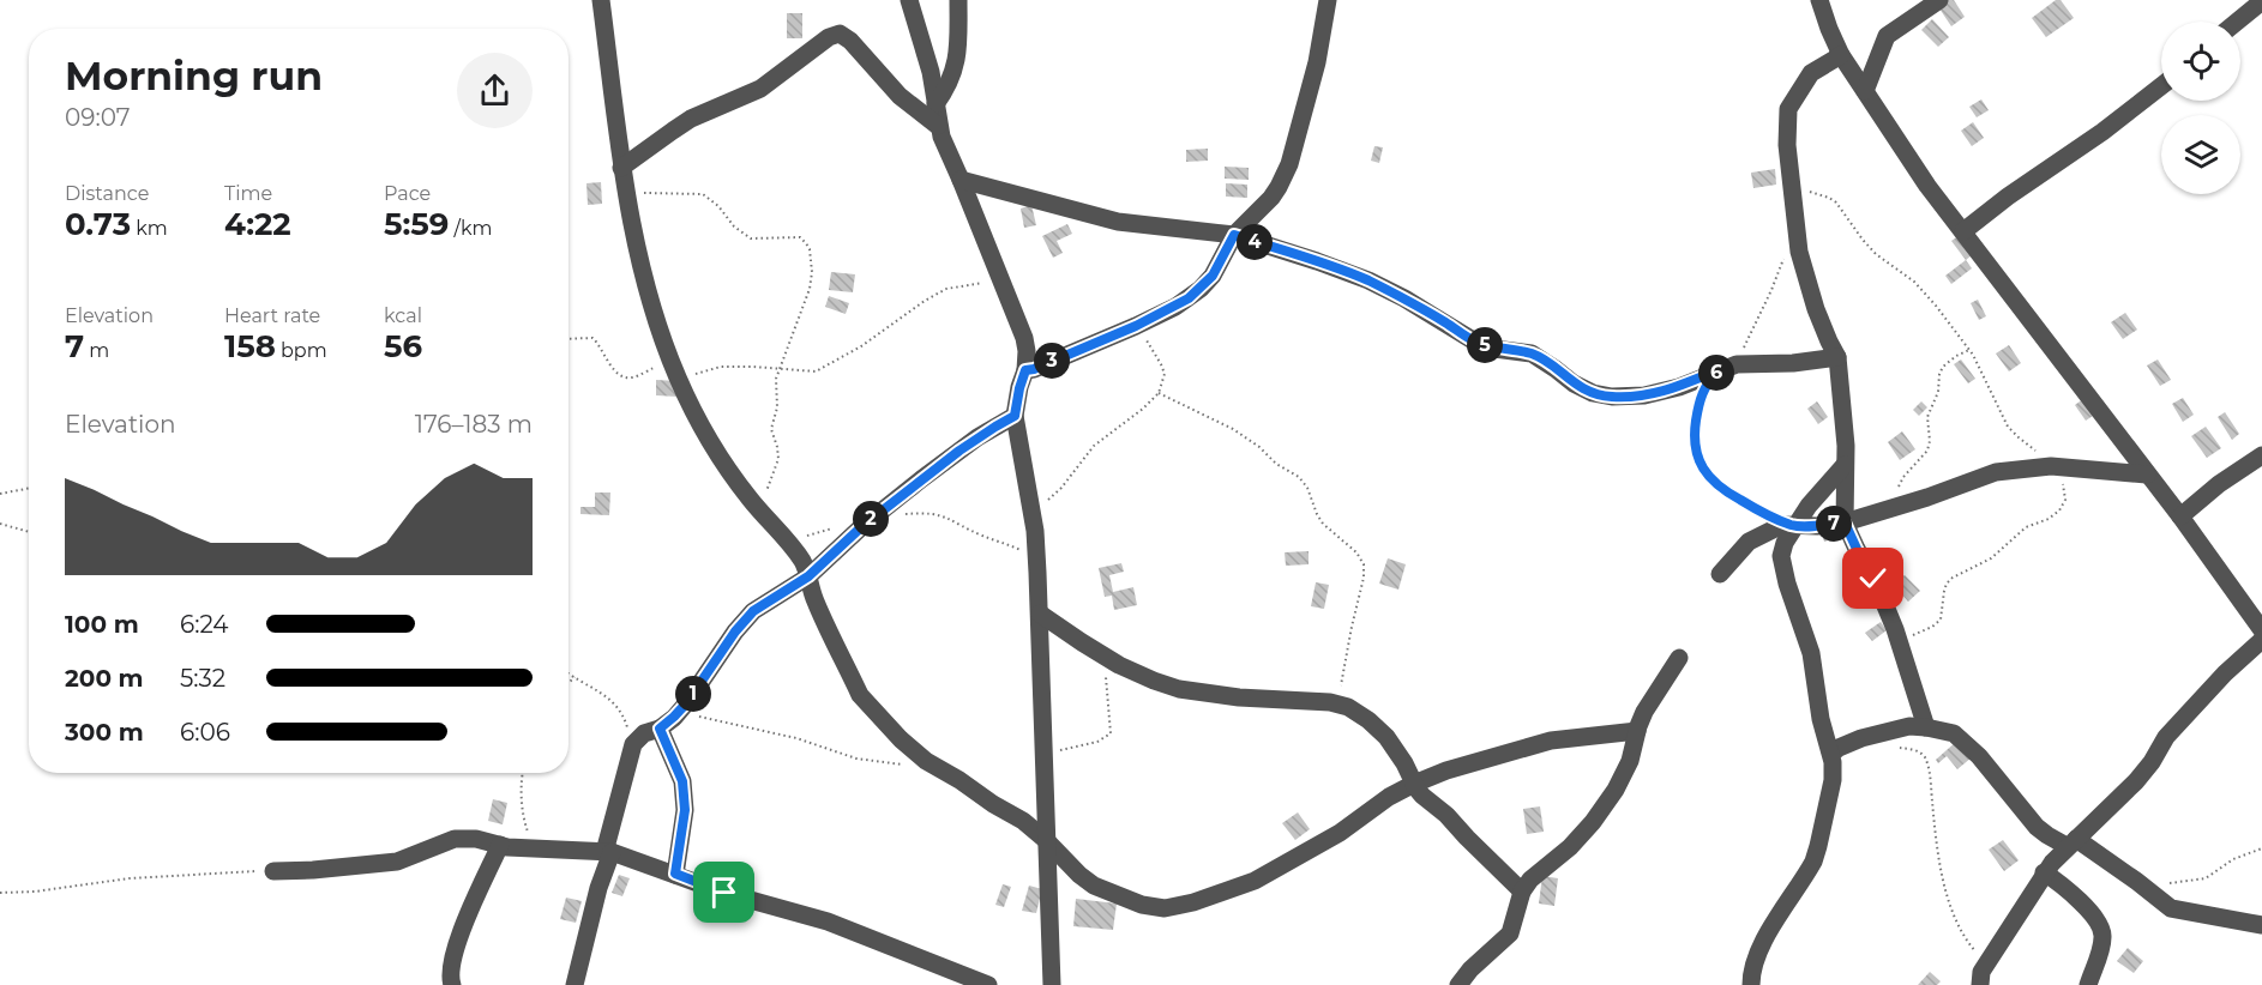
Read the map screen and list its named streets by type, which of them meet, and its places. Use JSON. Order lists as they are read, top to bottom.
{
  "page": {
    "heading": ["Morning run", "09:07"],
    "stats": [
      ["Distance", "0.73 km"],
      ["Time", "4:22"],
      ["Pace", "5:59 /km"],
      ["Elevation", "7 m"],
      ["Heart rate", "158 bpm"],
      ["kcal", "56"]
    ],
    "pins": [
      "4",
      "5",
      "3",
      "6",
      "2",
      "7",
      "1"
    ],
    "chart": ["Elevation", "176–183 m"],
    "list": [
      {
        "name": "100 m",
        "note": "6:24"
      },
      {
        "name": "200 m",
        "note": "5:32"
      },
      {
        "name": "300 m",
        "note": "6:06"
      }
    ]
  }
}
